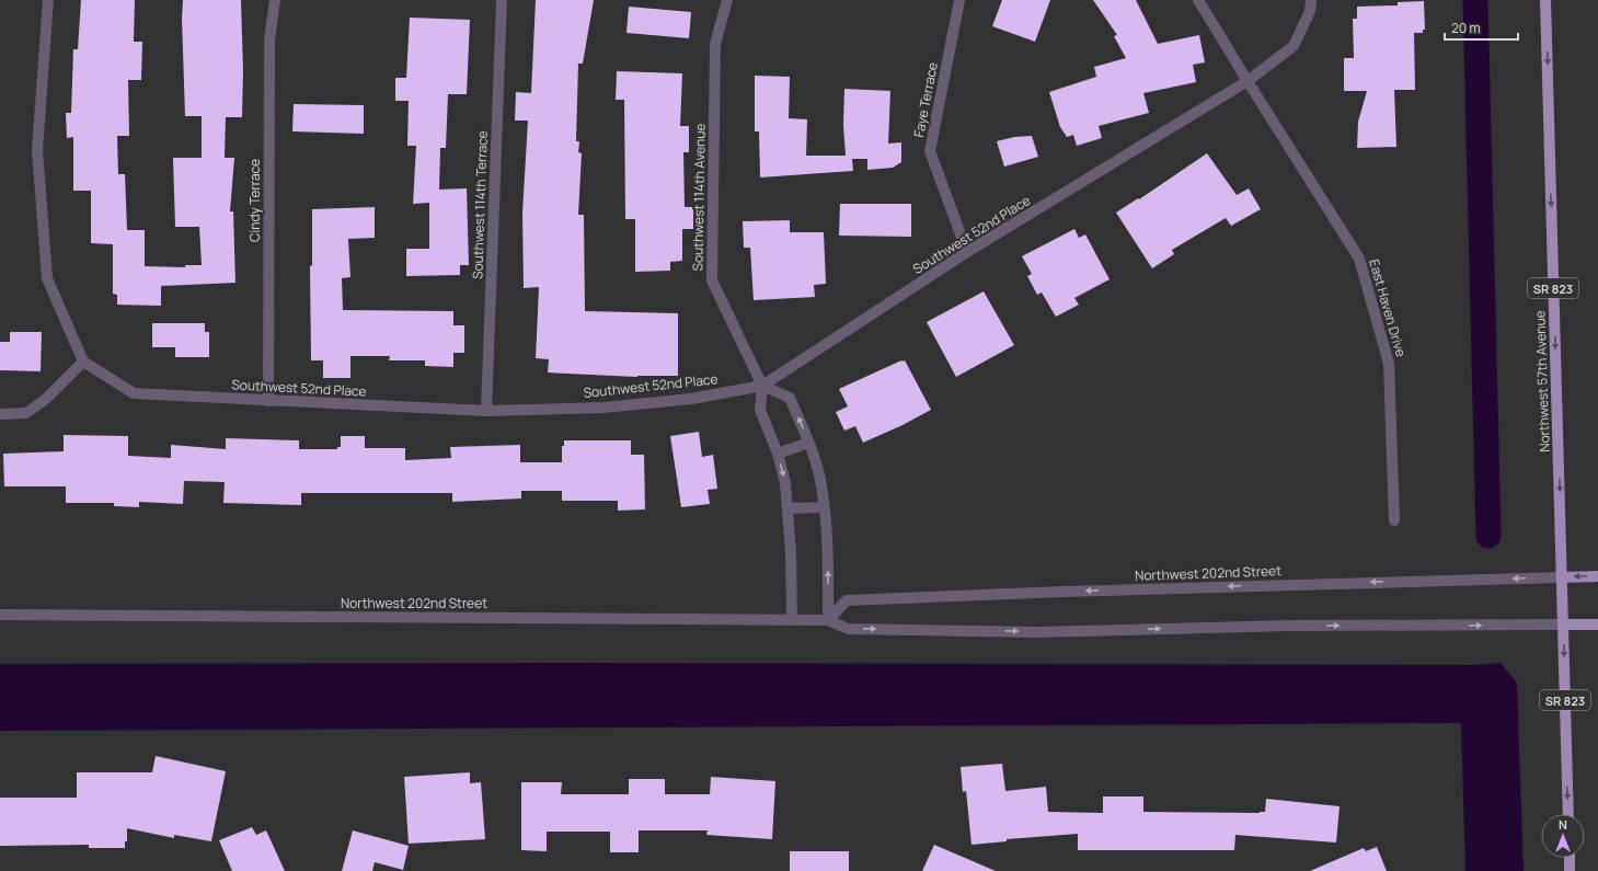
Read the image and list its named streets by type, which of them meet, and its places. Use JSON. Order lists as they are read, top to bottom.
{
  "streets": {
    "main road": ["SR 823", "Northwest 57th Avenue", "Northwest 202nd Street"],
    "street": [
      "Faye Terrace",
      "Southwest 114th Avenue",
      "Cindy Terrace",
      "Southwest 114th Terrace",
      "Southwest 52nd Place",
      "East Haven Drive"
    ]
  },
  "crossings": [
    ["Faye Terrace", "Southwest 52nd Place"],
    ["Southwest 114th Avenue", "Southwest 52nd Place"],
    ["Cindy Terrace", "Southwest 52nd Place"],
    ["Southwest 114th Terrace", "Southwest 52nd Place"],
    ["Southwest 52nd Place", "East Haven Drive"],
    ["SR 823", "Northwest 57th Avenue"],
    ["SR 823", "Northwest 202nd Street"],
    ["Northwest 57th Avenue", "Northwest 202nd Street"]
  ],
  "one_way": ["Northwest 57th Avenue"],
  "scale_bar": "20 m",
  "north": "top"
}
